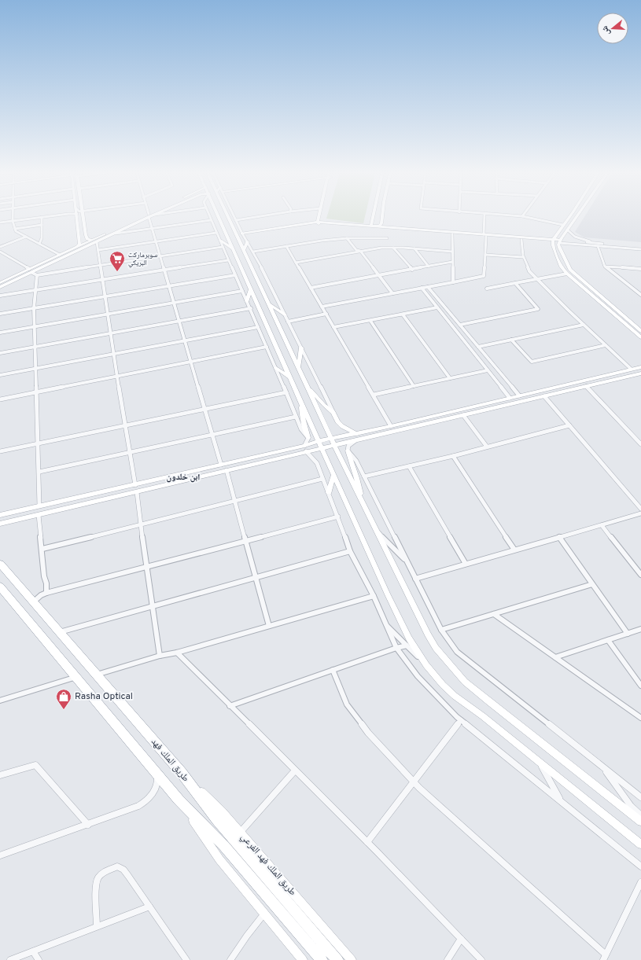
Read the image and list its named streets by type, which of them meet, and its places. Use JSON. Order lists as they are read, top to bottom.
{
  "streets": {
    "highway": ["طريق الملك فهد"],
    "street": ["طريق الملك فهد الفرعي"]
  },
  "crossings": [
    ["طريق الملك فهد", "طريق الملك فهد الفرعي"]
  ],
  "districts": ["ابن خلدون"],
  "places": {
    "supermarket": ["سوبرماركت البريكي"],
    "shop": ["Rasha Optical"]
  },
  "north": "left"
}
